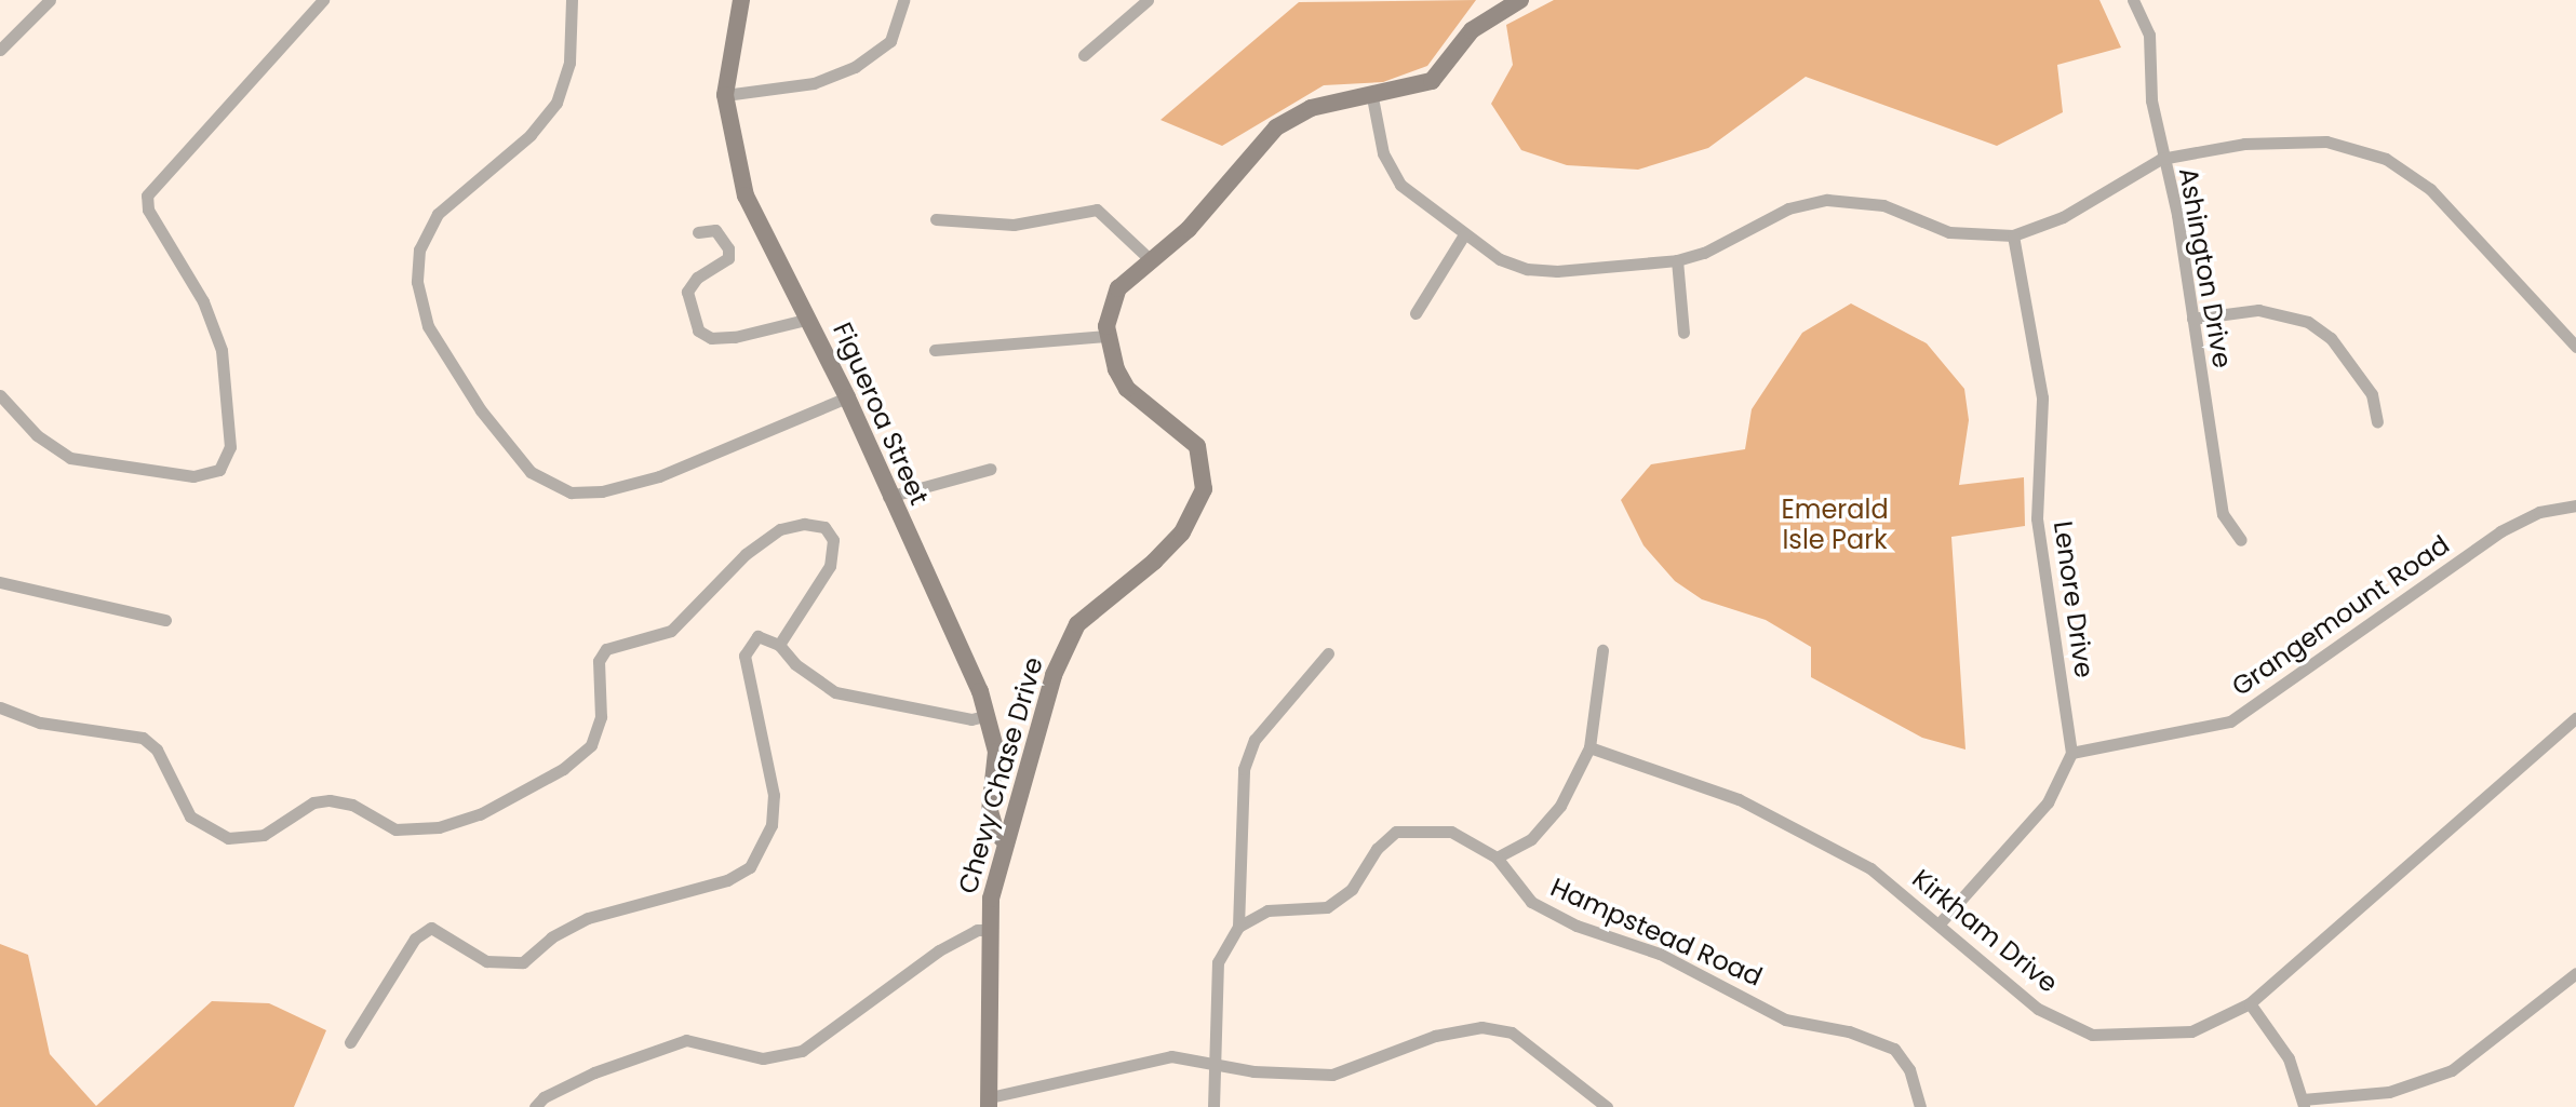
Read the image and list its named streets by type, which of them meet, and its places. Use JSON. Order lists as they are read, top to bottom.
{
  "streets": {
    "main road": ["Figueroa Street", "Chevy Chase Drive"],
    "street": [
      "Ashington Drive",
      "Lenore Drive",
      "Grangemount Road",
      "Kirkham Drive",
      "Hampstead Road"
    ]
  },
  "crossings": [
    ["Figueroa Street", "Chevy Chase Drive"],
    ["Lenore Drive", "Grangemount Road"]
  ],
  "parks": ["Emerald Isle Park"]
}
